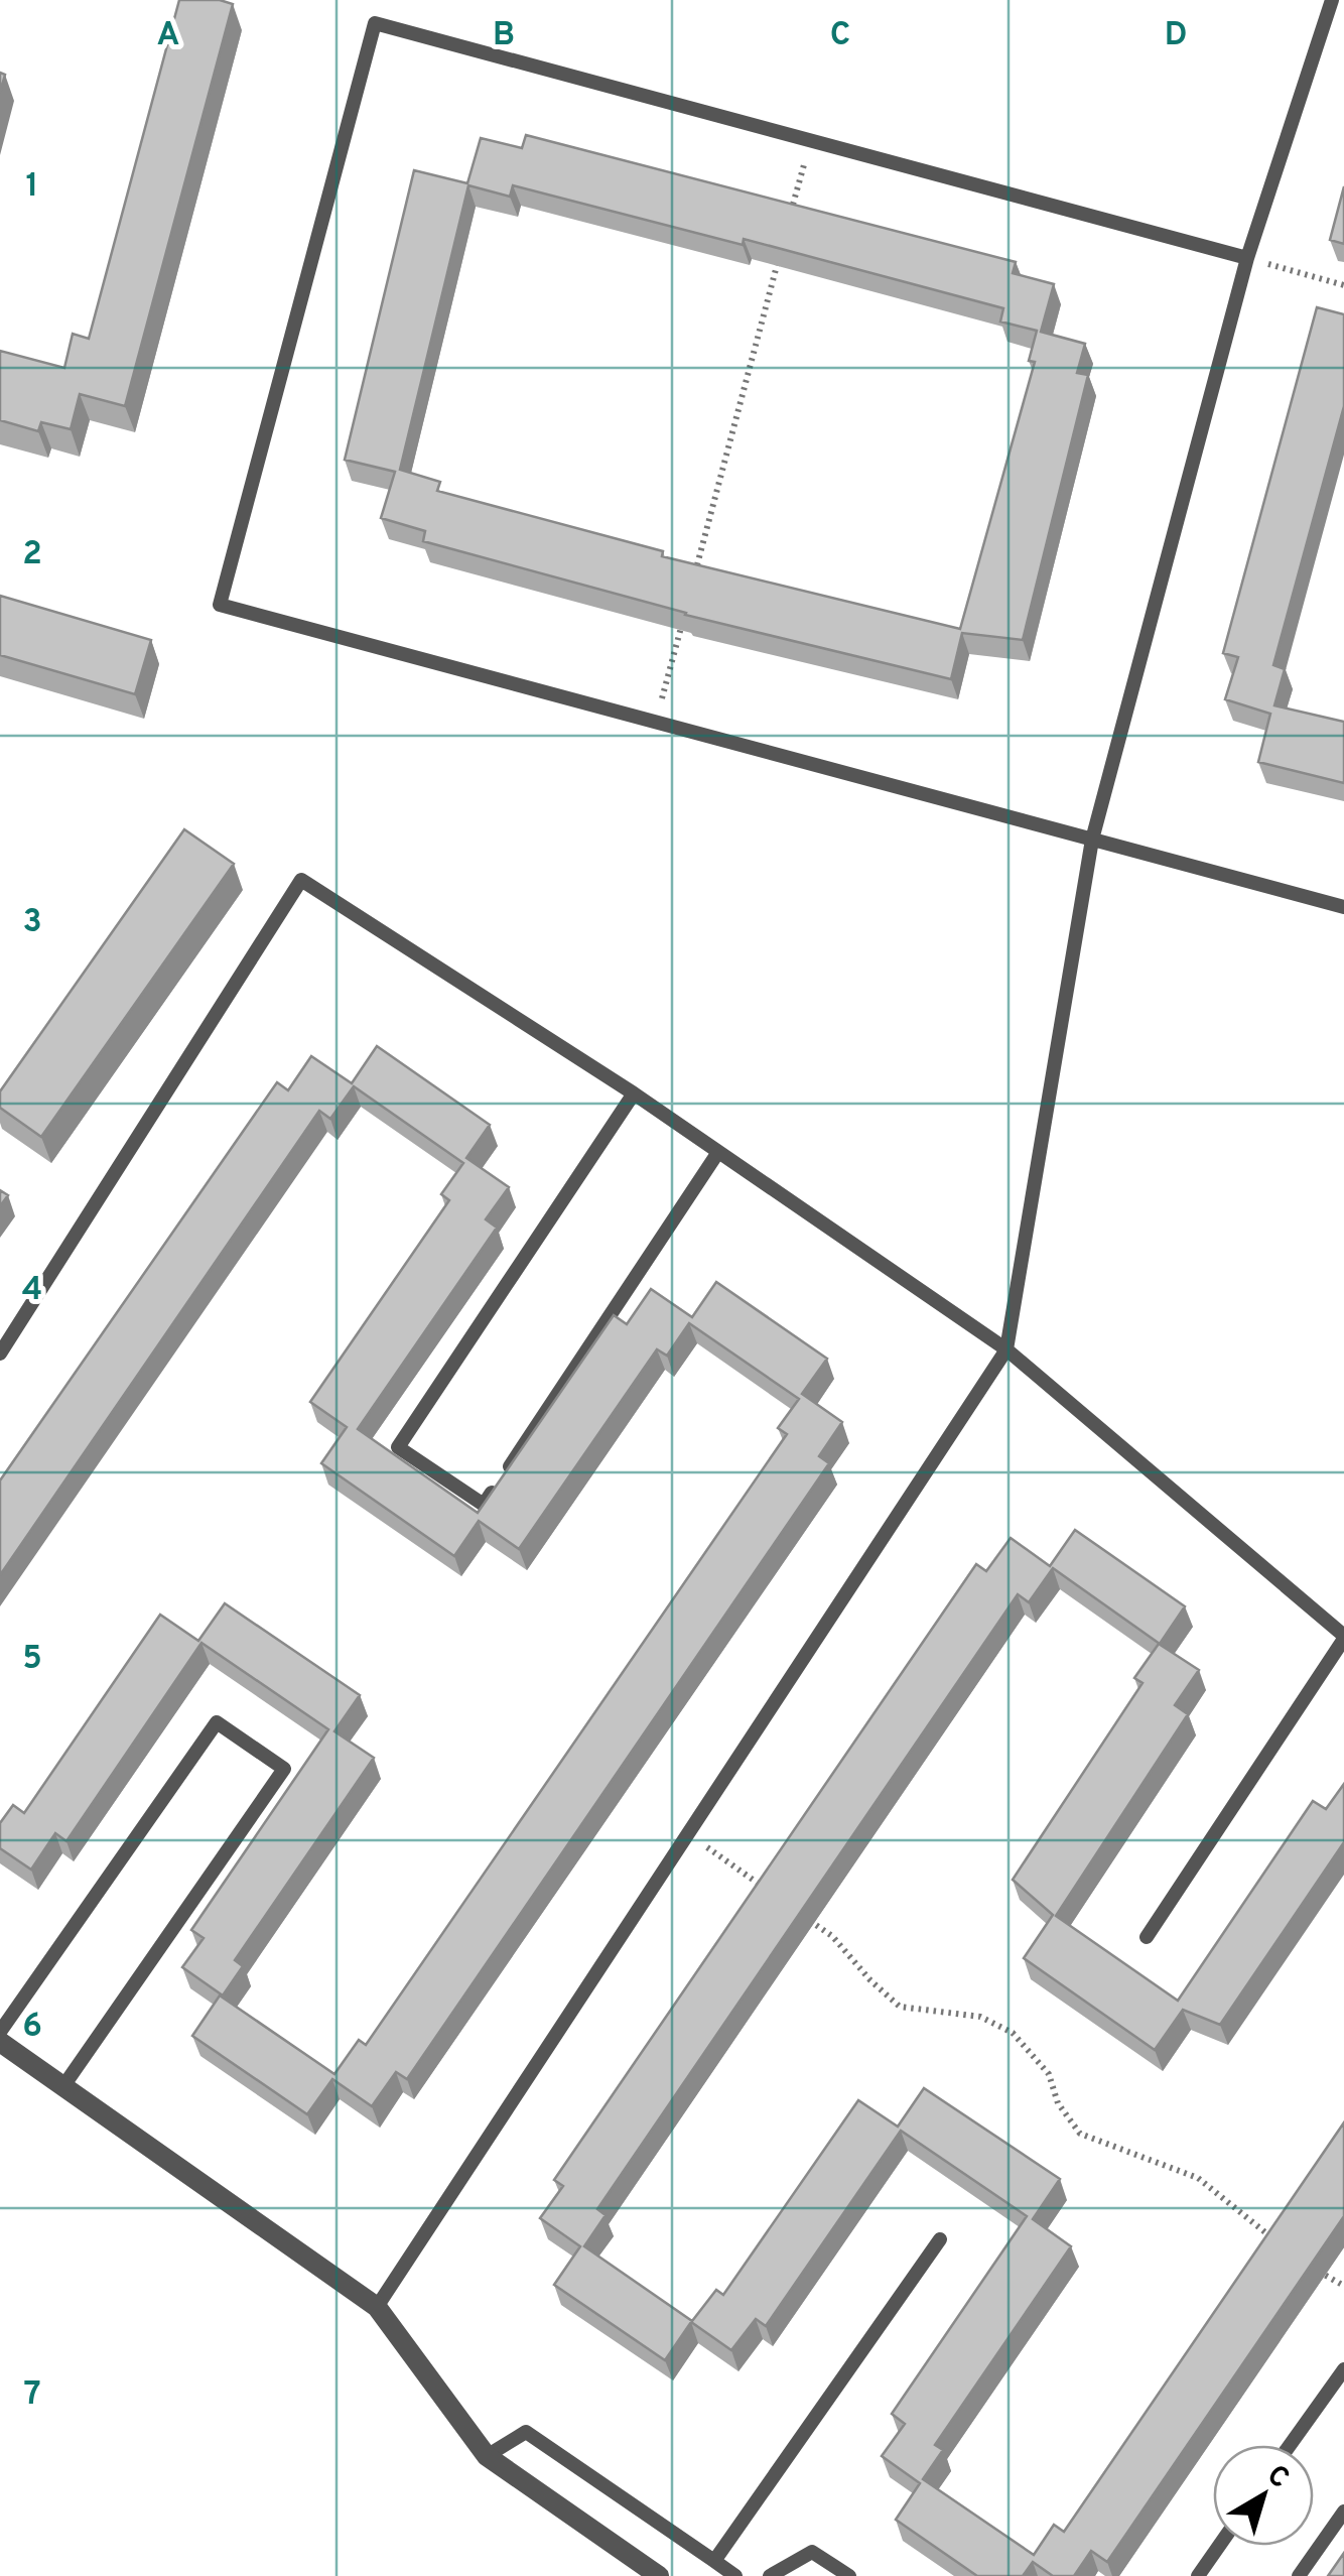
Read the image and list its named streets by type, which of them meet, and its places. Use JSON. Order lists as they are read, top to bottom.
{
  "north": "top right",
  "grid": {
    "columns": [
      "A",
      "B",
      "C",
      "D"
    ],
    "rows": [
      "1",
      "2",
      "3",
      "4",
      "5",
      "6",
      "7"
    ]
  }
}
